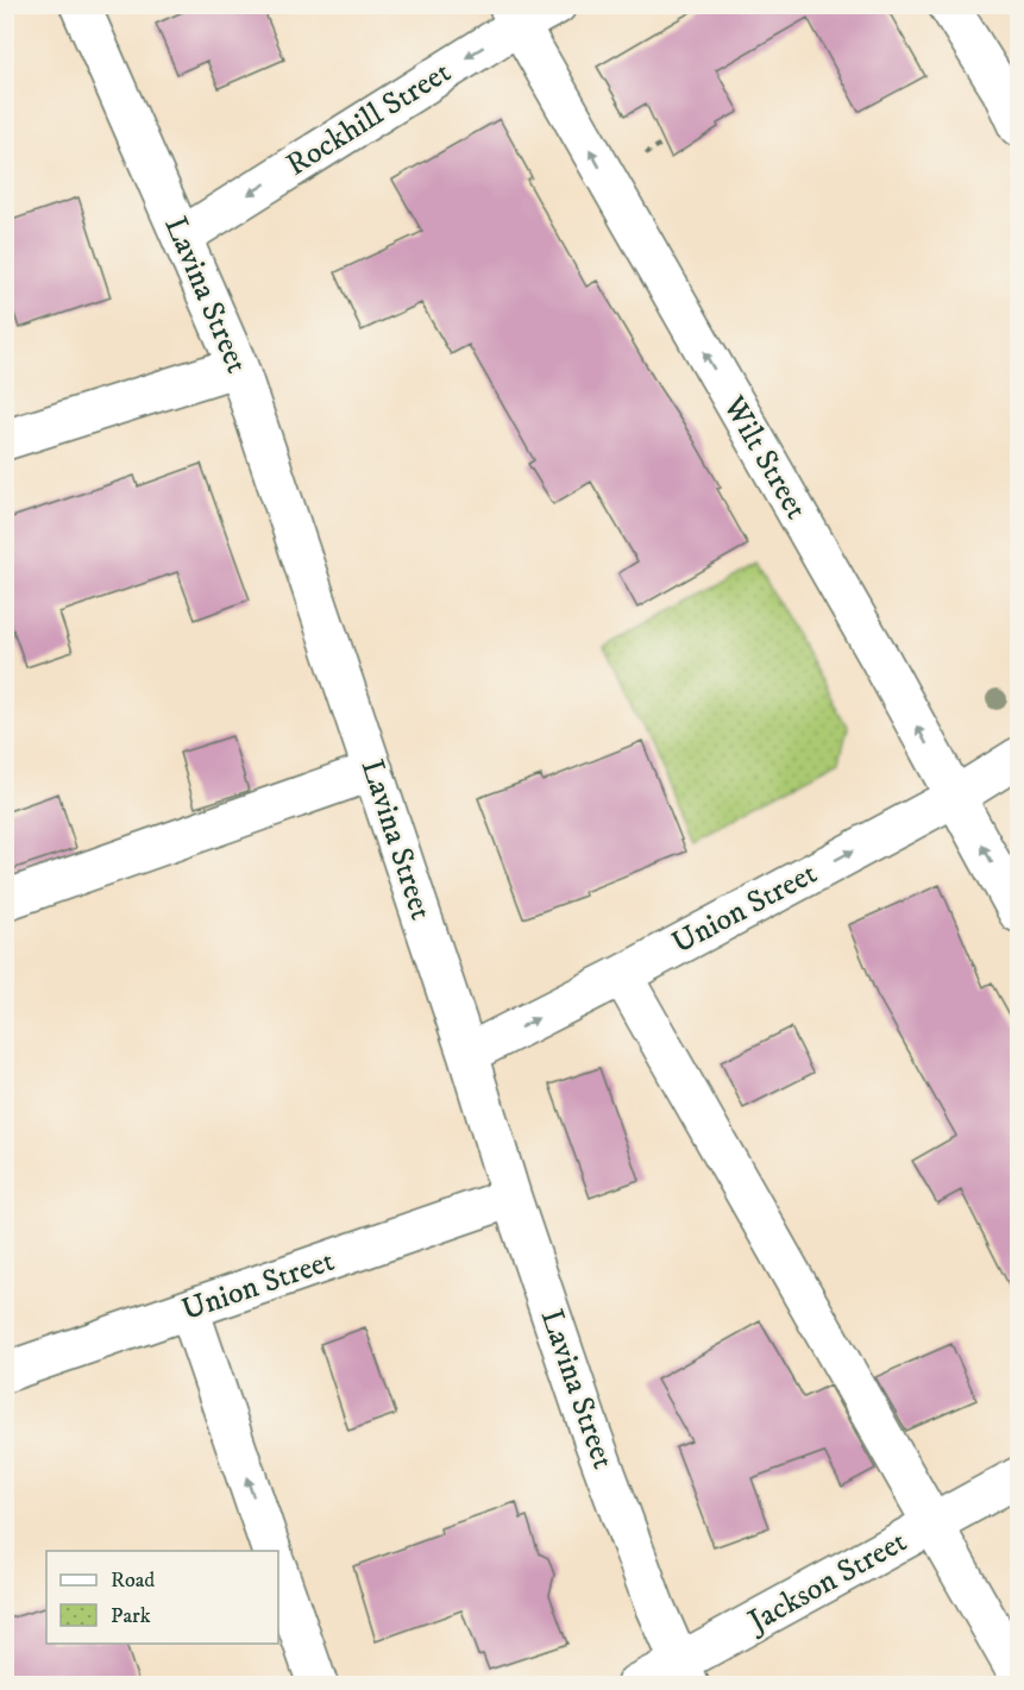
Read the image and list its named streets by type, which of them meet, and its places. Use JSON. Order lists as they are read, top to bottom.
{
  "streets": {
    "street": [
      "Rockhill Street",
      "Lavina Street",
      "Wilt Street",
      "Union Street",
      "Jackson Street"
    ]
  },
  "crossings": [
    ["Rockhill Street", "Lavina Street"],
    ["Rockhill Street", "Wilt Street"],
    ["Lavina Street", "Union Street"],
    ["Lavina Street", "Jackson Street"],
    ["Wilt Street", "Union Street"]
  ],
  "one_way": ["Rockhill Street", "Wilt Street", "Union Street"],
  "legend": ["Road", "Park"]
}
